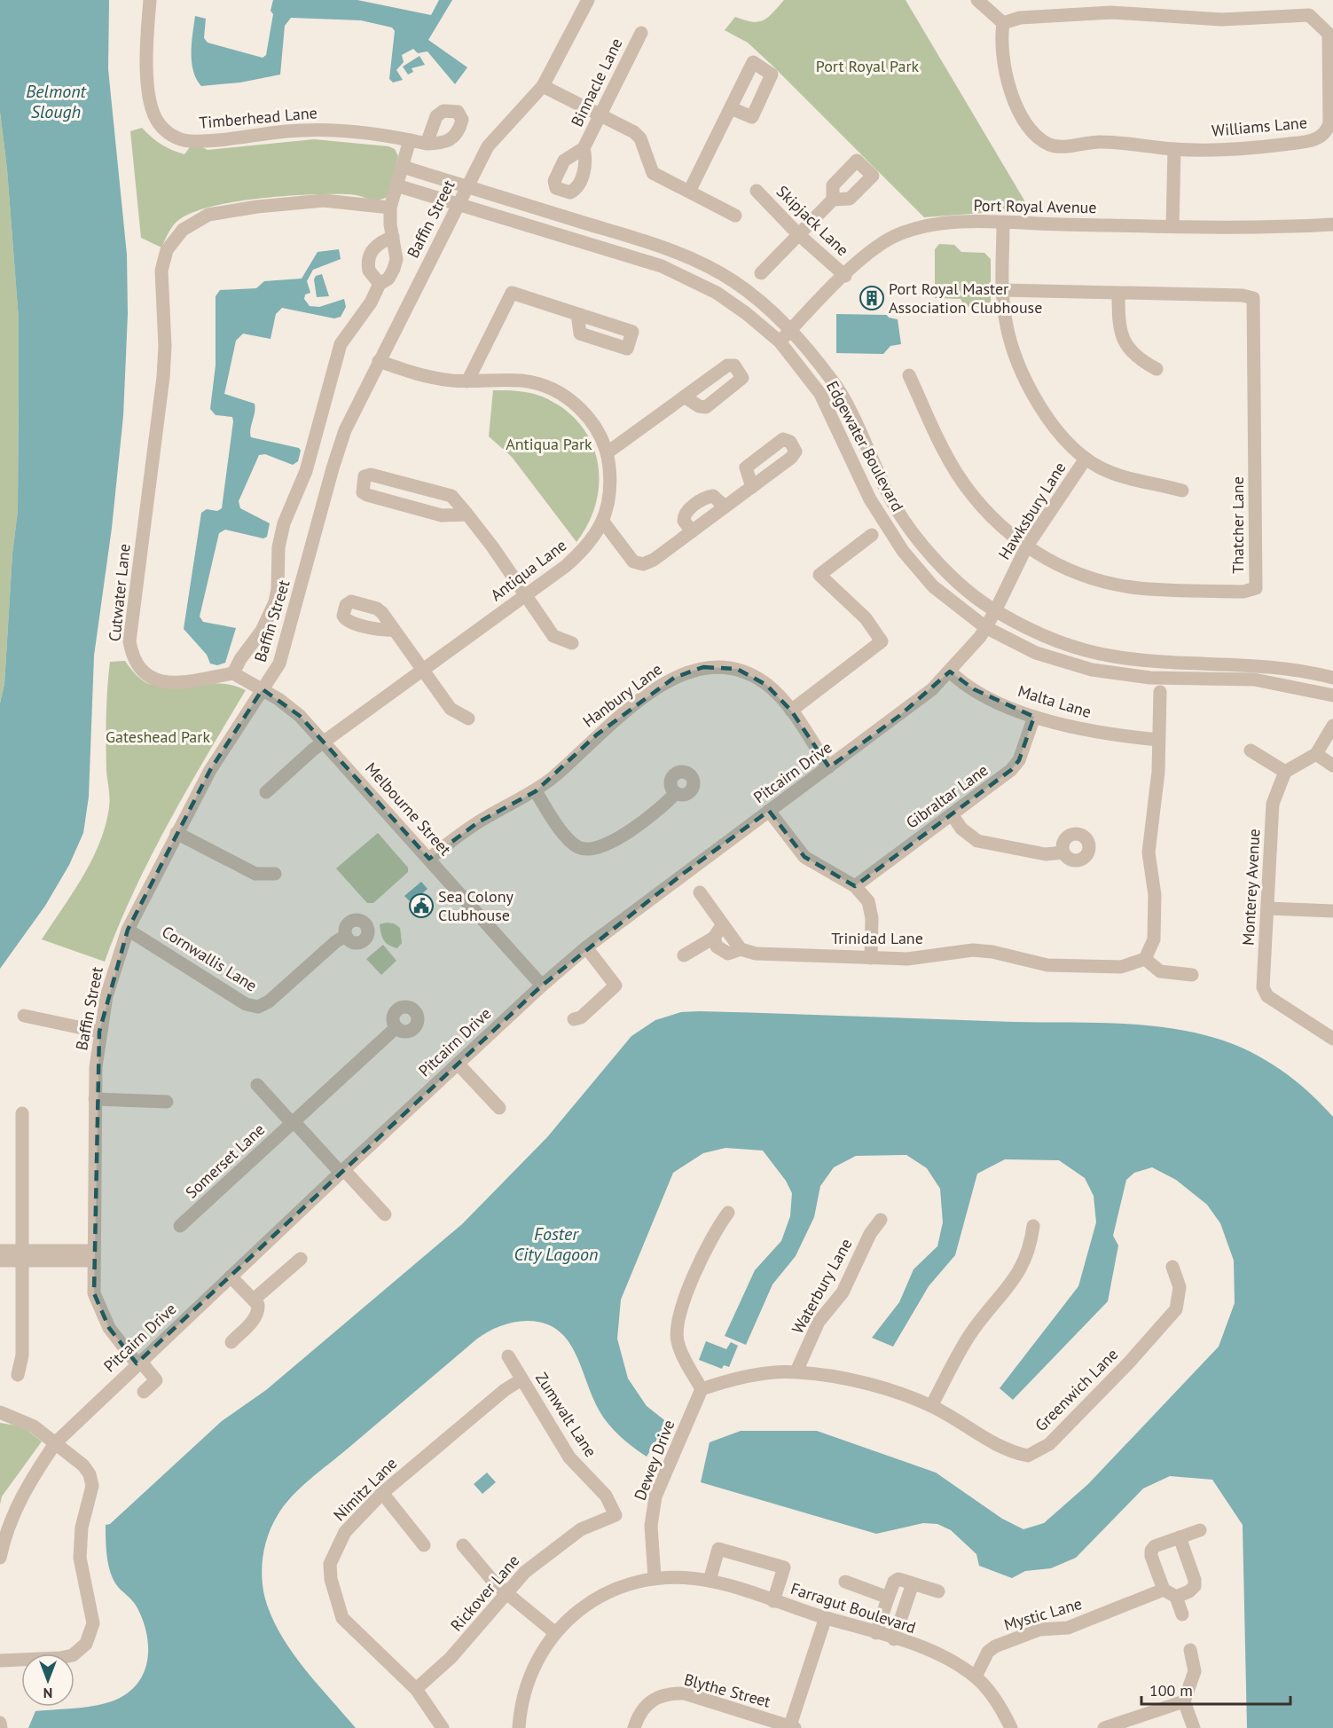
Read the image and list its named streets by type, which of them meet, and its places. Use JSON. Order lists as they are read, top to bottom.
{
  "streets": {
    "street": [
      "Binnacle Lane",
      "Timberhead Lane",
      "Williams Lane",
      "Port Royal Avenue",
      "Baffin Street",
      "Skipjack Lane",
      "Edgewater Boulevard",
      "Hawksbury Lane",
      "Thatcher Lane",
      "Antiqua Lane",
      "Cutwater Lane",
      "Hanbury Lane",
      "Malta Lane",
      "Pitcairn Drive",
      "Gibraltar Lane",
      "Melbourne Street",
      "Monterey Avenue",
      "Trinidad Lane",
      "Cornwallis Lane",
      "Somerset Lane",
      "Waterbury Lane",
      "Greenwich Lane",
      "Zumwalt Lane",
      "Dewey Drive",
      "Nimitz Lane",
      "Rickover Lane",
      "Farragut Boulevard",
      "Mystic Lane",
      "Blythe Street"
    ]
  },
  "crossings": [
    ["Port Royal Avenue", "Skipjack Lane"],
    ["Port Royal Avenue", "Edgewater Boulevard"],
    ["Baffin Street", "Edgewater Boulevard"],
    ["Baffin Street", "Antiqua Lane"],
    ["Baffin Street", "Pitcairn Drive"],
    ["Baffin Street", "Melbourne Street"],
    ["Baffin Street", "Cornwallis Lane"],
    ["Edgewater Boulevard", "Hawksbury Lane"],
    ["Edgewater Boulevard", "Pitcairn Drive"],
    ["Hawksbury Lane", "Thatcher Lane"],
    ["Hawksbury Lane", "Pitcairn Drive"],
    ["Antiqua Lane", "Melbourne Street"],
    ["Cutwater Lane", "Melbourne Street"],
    ["Hanbury Lane", "Pitcairn Drive"],
    ["Hanbury Lane", "Melbourne Street"],
    ["Malta Lane", "Pitcairn Drive"],
    ["Malta Lane", "Gibraltar Lane"],
    ["Pitcairn Drive", "Melbourne Street"],
    ["Waterbury Lane", "Greenwich Lane"],
    ["Greenwich Lane", "Dewey Drive"],
    ["Zumwalt Lane", "Nimitz Lane"],
    ["Zumwalt Lane", "Rickover Lane"],
    ["Dewey Drive", "Farragut Boulevard"],
    ["Nimitz Lane", "Rickover Lane"],
    ["Farragut Boulevard", "Mystic Lane"]
  ],
  "water": ["Belmont Slough", "Foster City Lagoon"],
  "parks": ["Port Royal Park", "Antiqua Park", "Gateshead Park"],
  "places": {
    "building": ["Port Royal Master Association Clubhouse"],
    "public building": ["Sea Colony Clubhouse"]
  },
  "scale_bar": "100 m",
  "north": "bottom"
}
